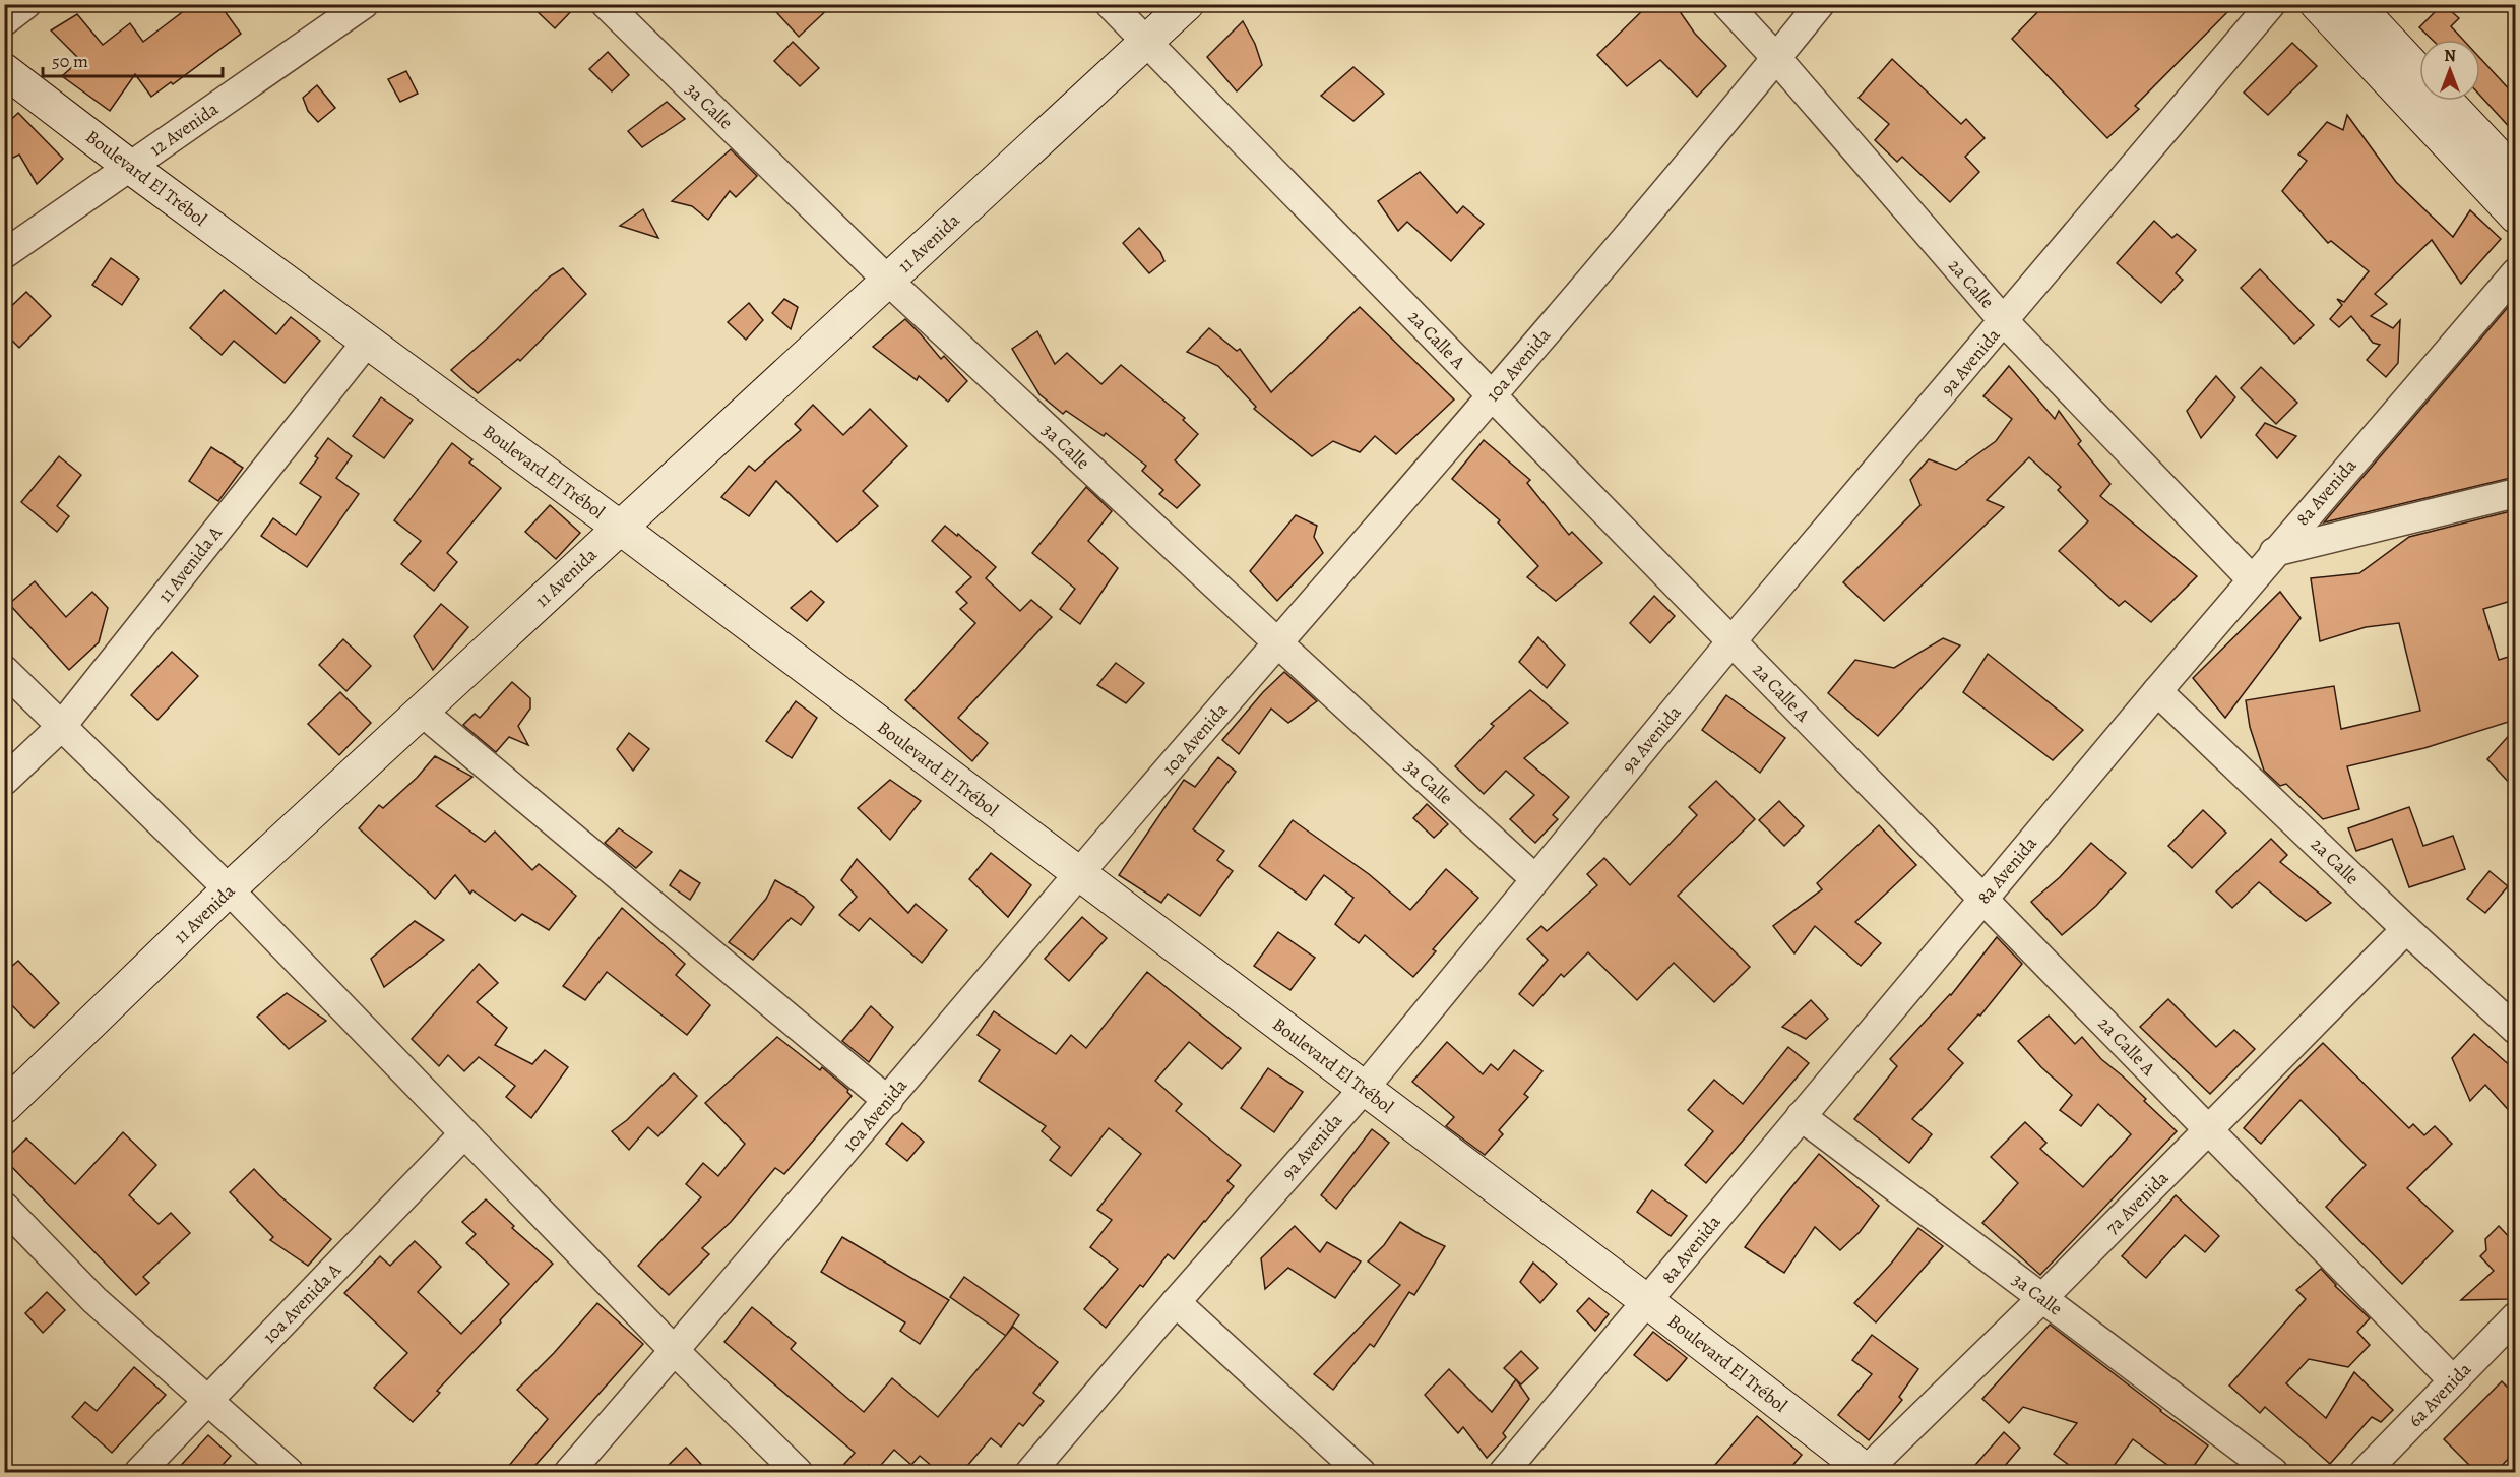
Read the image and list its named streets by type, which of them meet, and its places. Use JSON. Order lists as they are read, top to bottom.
{
  "streets": {
    "main road": ["Boulevard El Trébol", "11 Avenida"],
    "street": [
      "3a Calle",
      "12 Avenida",
      "2a Calle",
      "2a Calle A",
      "9a Avenida",
      "10a Avenida",
      "8a Avenida",
      "11 Avenida A",
      "7a Avenida",
      "10a Avenida A",
      "6a Avenida"
    ]
  },
  "crossings": [
    ["3a Calle", "11 Avenida"],
    ["3a Calle", "9a Avenida"],
    ["3a Calle", "10a Avenida"],
    ["3a Calle", "8a Avenida"],
    ["3a Calle", "7a Avenida"],
    ["12 Avenida", "Boulevard El Trébol"],
    ["Boulevard El Trébol", "11 Avenida"],
    ["Boulevard El Trébol", "9a Avenida"],
    ["Boulevard El Trébol", "10a Avenida"],
    ["Boulevard El Trébol", "8a Avenida"],
    ["Boulevard El Trébol", "11 Avenida A"],
    ["Boulevard El Trébol", "7a Avenida"],
    ["11 Avenida", "2a Calle A"],
    ["2a Calle", "9a Avenida"],
    ["2a Calle", "10a Avenida"],
    ["2a Calle", "8a Avenida"],
    ["2a Calle", "7a Avenida"],
    ["2a Calle A", "9a Avenida"],
    ["2a Calle A", "10a Avenida"],
    ["2a Calle A", "8a Avenida"],
    ["2a Calle A", "7a Avenida"],
    ["2a Calle A", "6a Avenida"]
  ],
  "scale_bar": "50 m",
  "north": "top"
}
